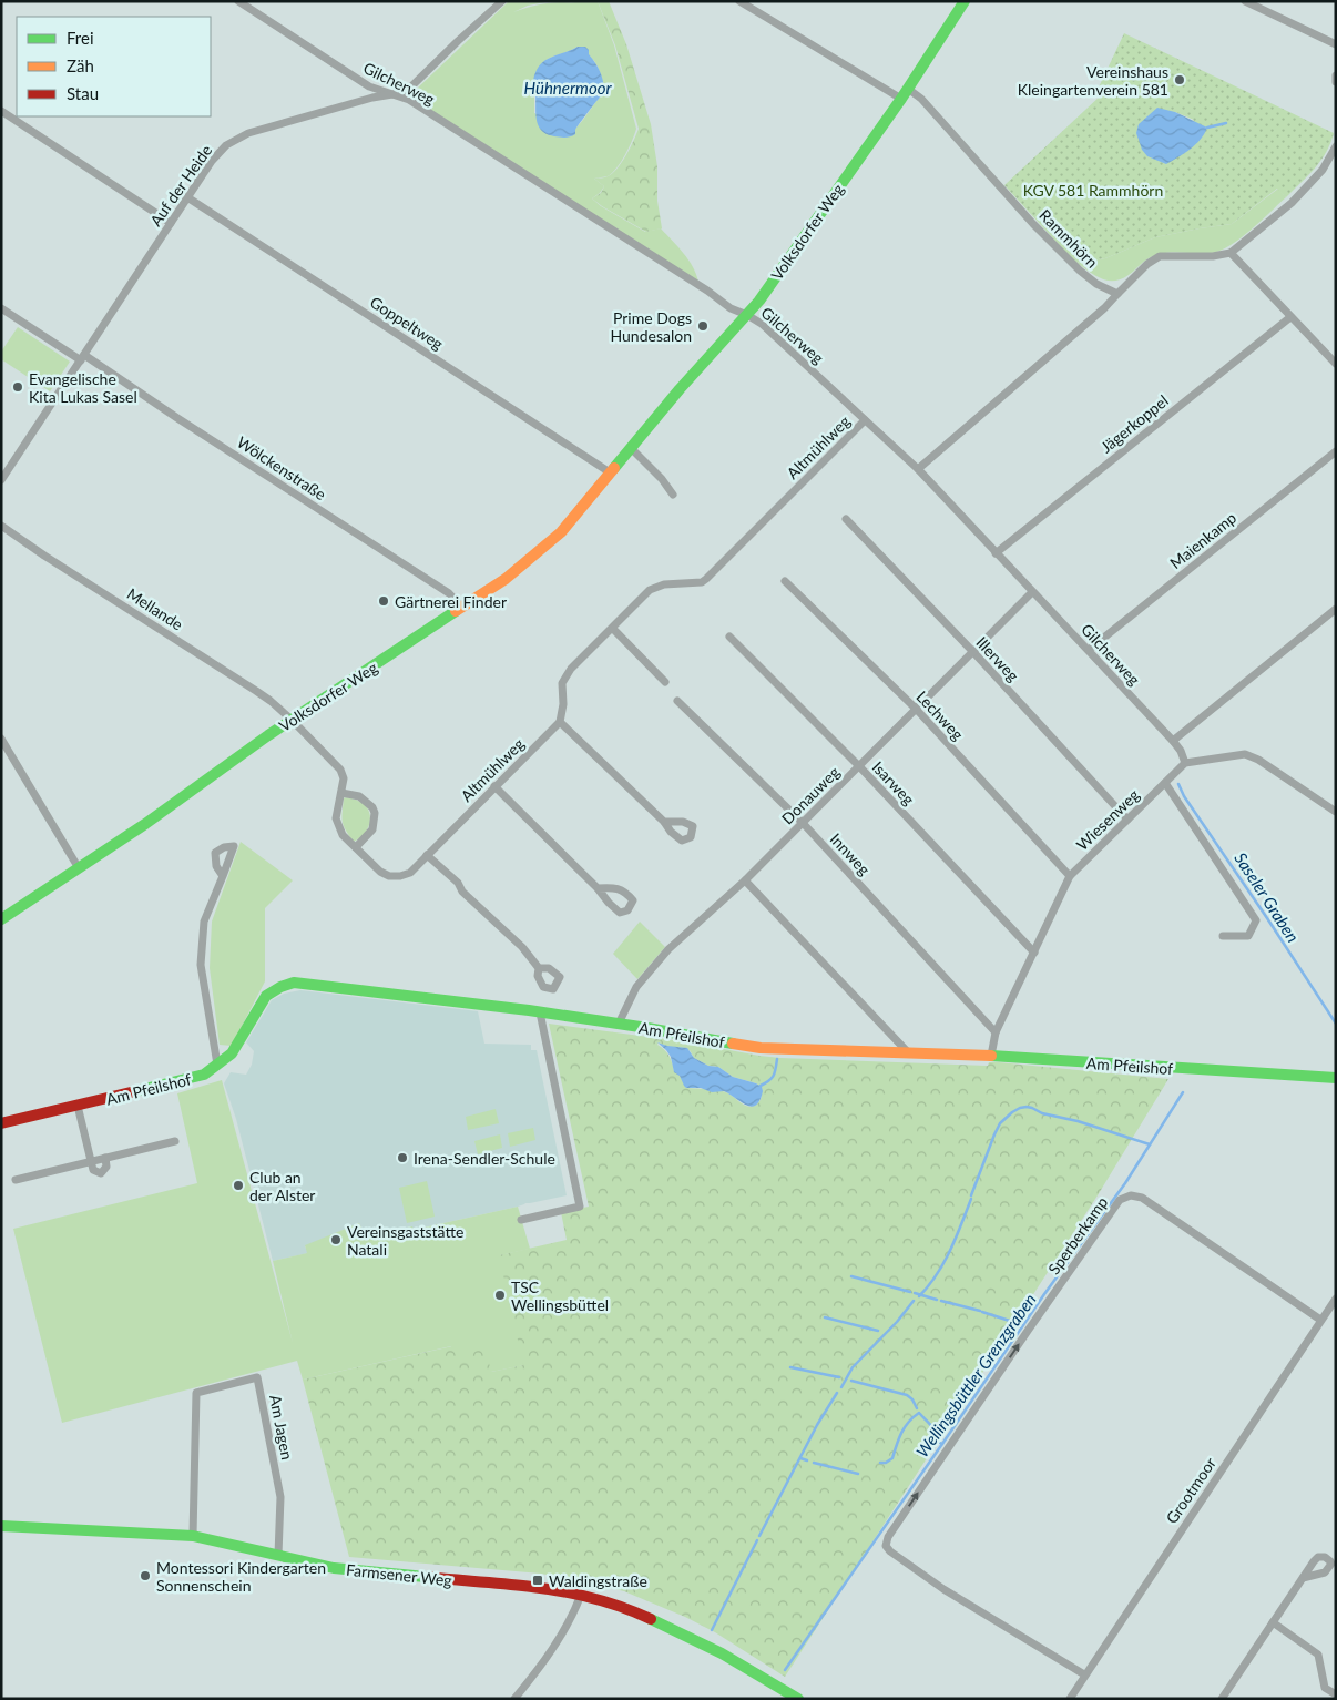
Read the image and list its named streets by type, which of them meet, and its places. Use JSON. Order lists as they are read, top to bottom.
{
  "streets": {
    "street": [
      "Gilcherweg",
      "Auf der Heide",
      "Volksdorfer Weg",
      "Rammhörn",
      "Goppeltweg",
      "Jägerkoppel",
      "Altmühlweg",
      "Wölckenstraße",
      "Maienkamp",
      "Mellande",
      "Illerweg",
      "Lechweg",
      "Isarweg",
      "Donauweg",
      "Wiesenweg",
      "Innweg",
      "Am Pfeilshof",
      "Sperberkamp",
      "Am Jagen",
      "Grootmoor",
      "Farmsener Weg"
    ]
  },
  "crossings": [
    ["Gilcherweg", "Auf der Heide"],
    ["Gilcherweg", "Volksdorfer Weg"],
    ["Gilcherweg", "Jägerkoppel"],
    ["Gilcherweg", "Altmühlweg"],
    ["Gilcherweg", "Maienkamp"],
    ["Gilcherweg", "Donauweg"],
    ["Gilcherweg", "Wiesenweg"],
    ["Auf der Heide", "Goppeltweg"],
    ["Auf der Heide", "Wölckenstraße"],
    ["Volksdorfer Weg", "Rammhörn"],
    ["Volksdorfer Weg", "Goppeltweg"],
    ["Volksdorfer Weg", "Altmühlweg"],
    ["Volksdorfer Weg", "Wölckenstraße"],
    ["Volksdorfer Weg", "Mellande"],
    ["Altmühlweg", "Mellande"],
    ["Illerweg", "Donauweg"],
    ["Illerweg", "Wiesenweg"],
    ["Lechweg", "Donauweg"],
    ["Lechweg", "Wiesenweg"],
    ["Isarweg", "Donauweg"],
    ["Isarweg", "Wiesenweg"],
    ["Donauweg", "Innweg"],
    ["Donauweg", "Am Pfeilshof"],
    ["Wiesenweg", "Innweg"],
    ["Wiesenweg", "Am Pfeilshof"],
    ["Sperberkamp", "Grootmoor"],
    ["Am Jagen", "Farmsener Weg"]
  ],
  "water": ["Hühnermoor", "Saseler Graben", "Wellingsbüttler Grenzgraben"],
  "parks": ["KGV 581 Rammhörn"],
  "places": {
    "other": [
      "Vereinshaus Kleingartenverein 581",
      "Prime Dogs Hundesalon",
      "Evangelische Kita Lukas Sasel",
      "Gärtnerei Finder",
      "Irena-Sendler-Schule",
      "Club an der Alster",
      "Vereinsgaststätte Natali",
      "TSC Wellingsbüttel",
      "Montessori Kindergarten Sonnenschein"
    ],
    "transit": ["Waldingstraße"]
  },
  "legend": ["Frei", "Zäh", "Stau"]
}
